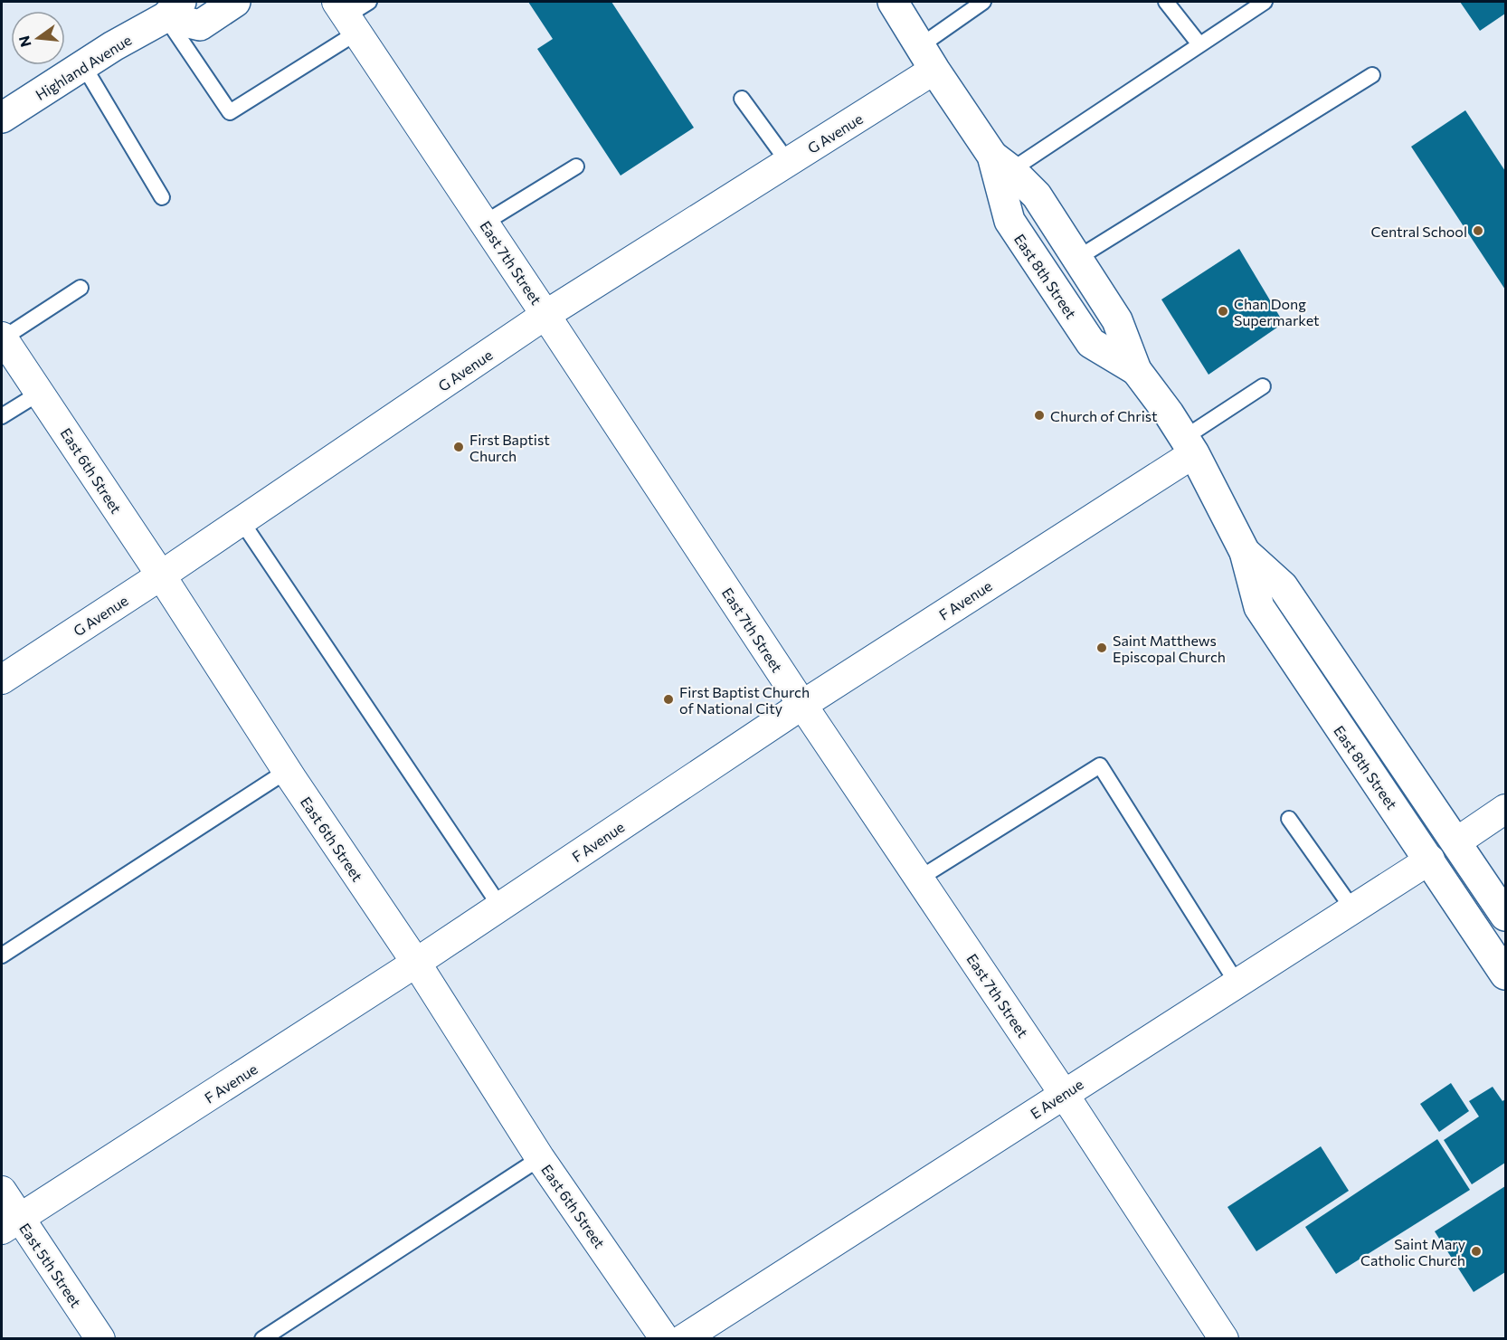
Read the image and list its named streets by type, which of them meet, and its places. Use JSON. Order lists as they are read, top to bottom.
{
  "streets": {
    "main road": ["Highland Avenue", "East 8th Street"],
    "street": [
      "G Avenue",
      "East 7th Street",
      "East 6th Street",
      "F Avenue",
      "E Avenue",
      "East 5th Street"
    ]
  },
  "crossings": [
    ["G Avenue", "East 7th Street"],
    ["G Avenue", "East 8th Street"],
    ["G Avenue", "East 6th Street"],
    ["East 7th Street", "F Avenue"],
    ["East 7th Street", "E Avenue"],
    ["East 8th Street", "F Avenue"],
    ["East 8th Street", "E Avenue"],
    ["East 6th Street", "F Avenue"],
    ["F Avenue", "East 5th Street"]
  ],
  "places": [
    "Central School",
    "Chan Dong Supermarket",
    "Church of Christ",
    "First Baptist Church",
    "Saint Matthews Episcopal Church",
    "First Baptist Church of National City",
    "Saint Mary Catholic Church"
  ],
  "north": "left"
}
